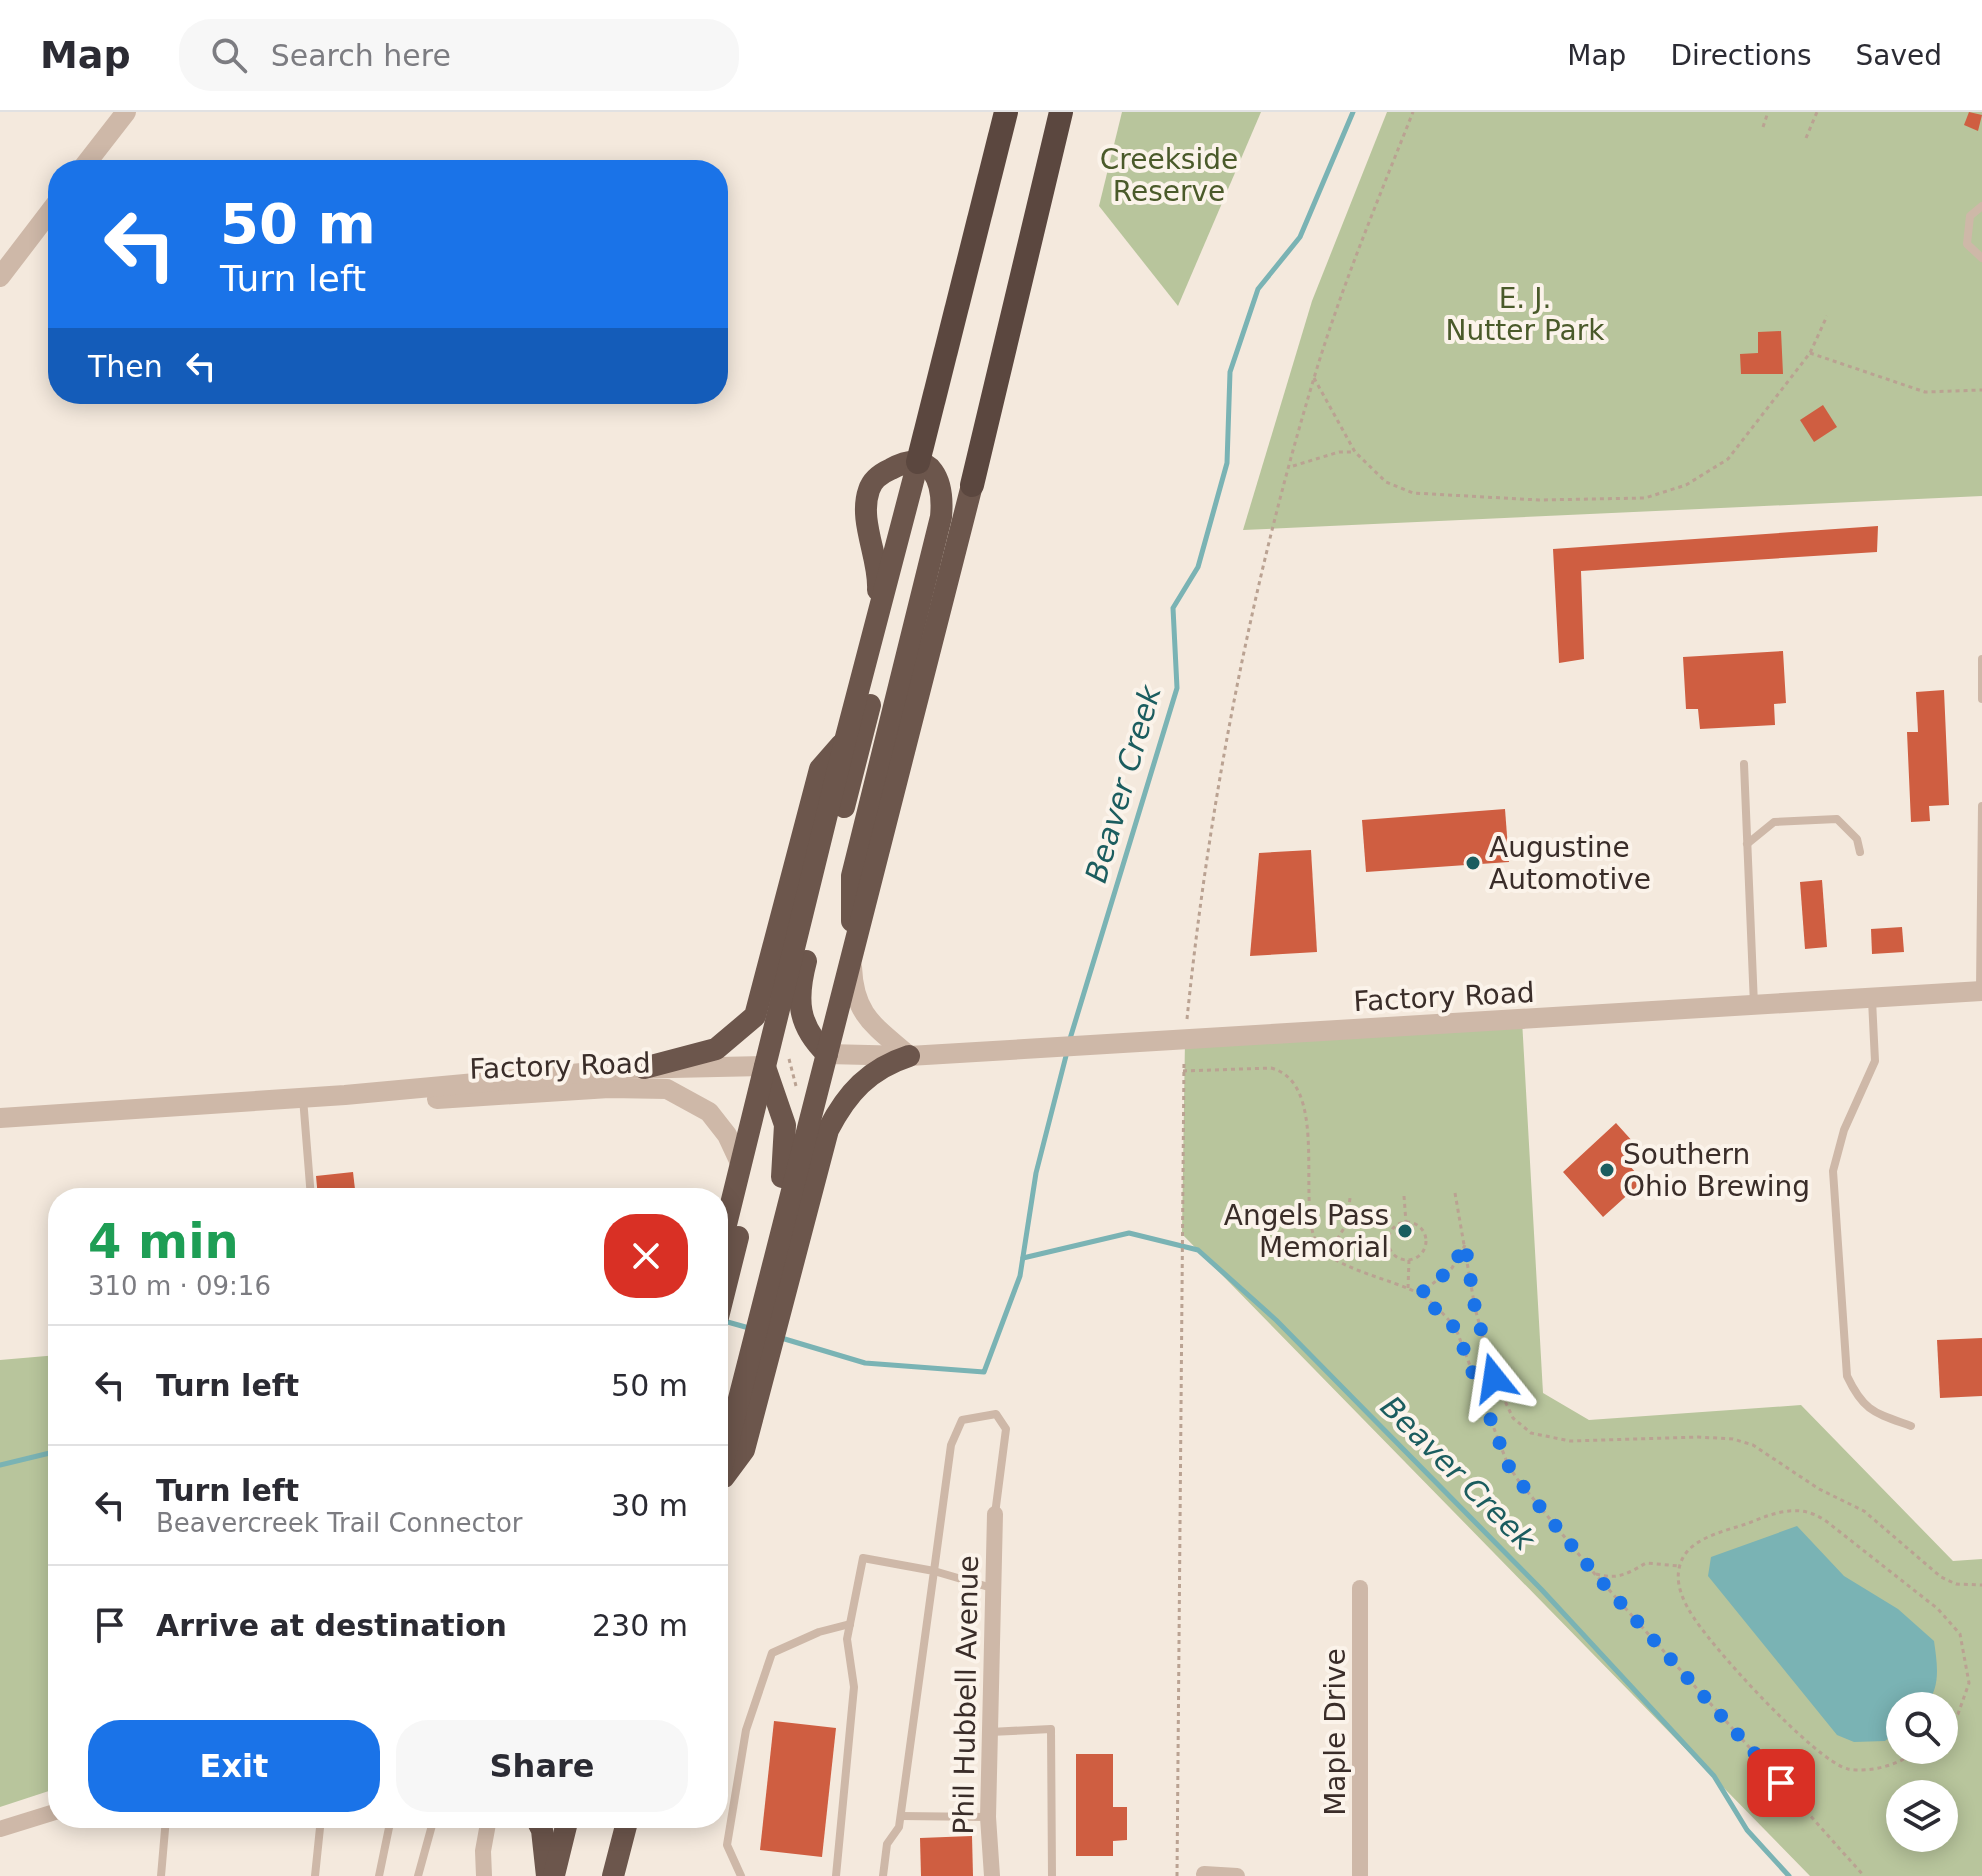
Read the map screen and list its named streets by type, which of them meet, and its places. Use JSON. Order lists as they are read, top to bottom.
{
  "streets": {
    "street": ["Factory Road", "Phil Hubbell Avenue", "Maple Drive"]
  },
  "water": ["Beaver Creek"],
  "parks": ["Creekside Reserve", "E. J. Nutter Park"],
  "places": ["Augustine Automotive", "Southern Ohio Brewing", "Angels Pass Memorial"],
  "page": {
    "header": "Map",
    "search": "Search here",
    "nav": ["Map", "Directions", "Saved"],
    "turn": ["50 m", "Turn left"],
    "then": "Then",
    "heading": ["4 min", "310 m · 09:16"],
    "list": [
      {
        "name": "Turn left",
        "value": "50 m"
      },
      {
        "name": "Turn left",
        "note": "Beavercreek Trail Connector",
        "value": "30 m"
      },
      {
        "name": "Arrive at destination",
        "value": "230 m"
      }
    ],
    "buttons": ["Exit", "Share"]
  }
}
